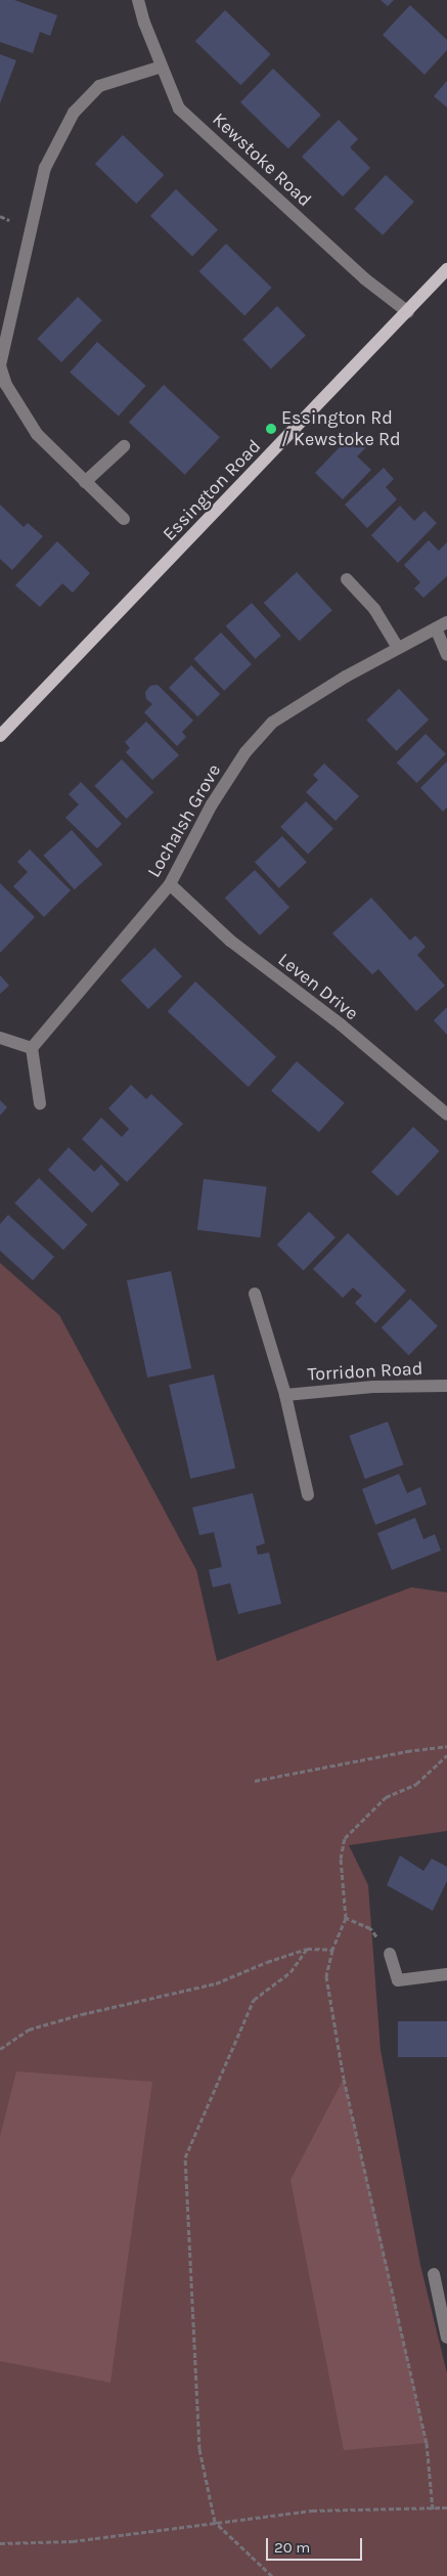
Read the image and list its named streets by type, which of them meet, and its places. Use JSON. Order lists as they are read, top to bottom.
{
  "streets": {
    "main road": ["Essington Road"],
    "street": [
      "Kewstoke Road",
      "Lochalsh Grove",
      "Leven Drive",
      "Torridon Road"
    ]
  },
  "crossings": [
    ["Kewstoke Road", "Essington Road"],
    ["Lochalsh Grove", "Leven Drive"]
  ],
  "places": ["Essington Rd / Kewstoke Rd"],
  "scale_bar": "20 m"
}
